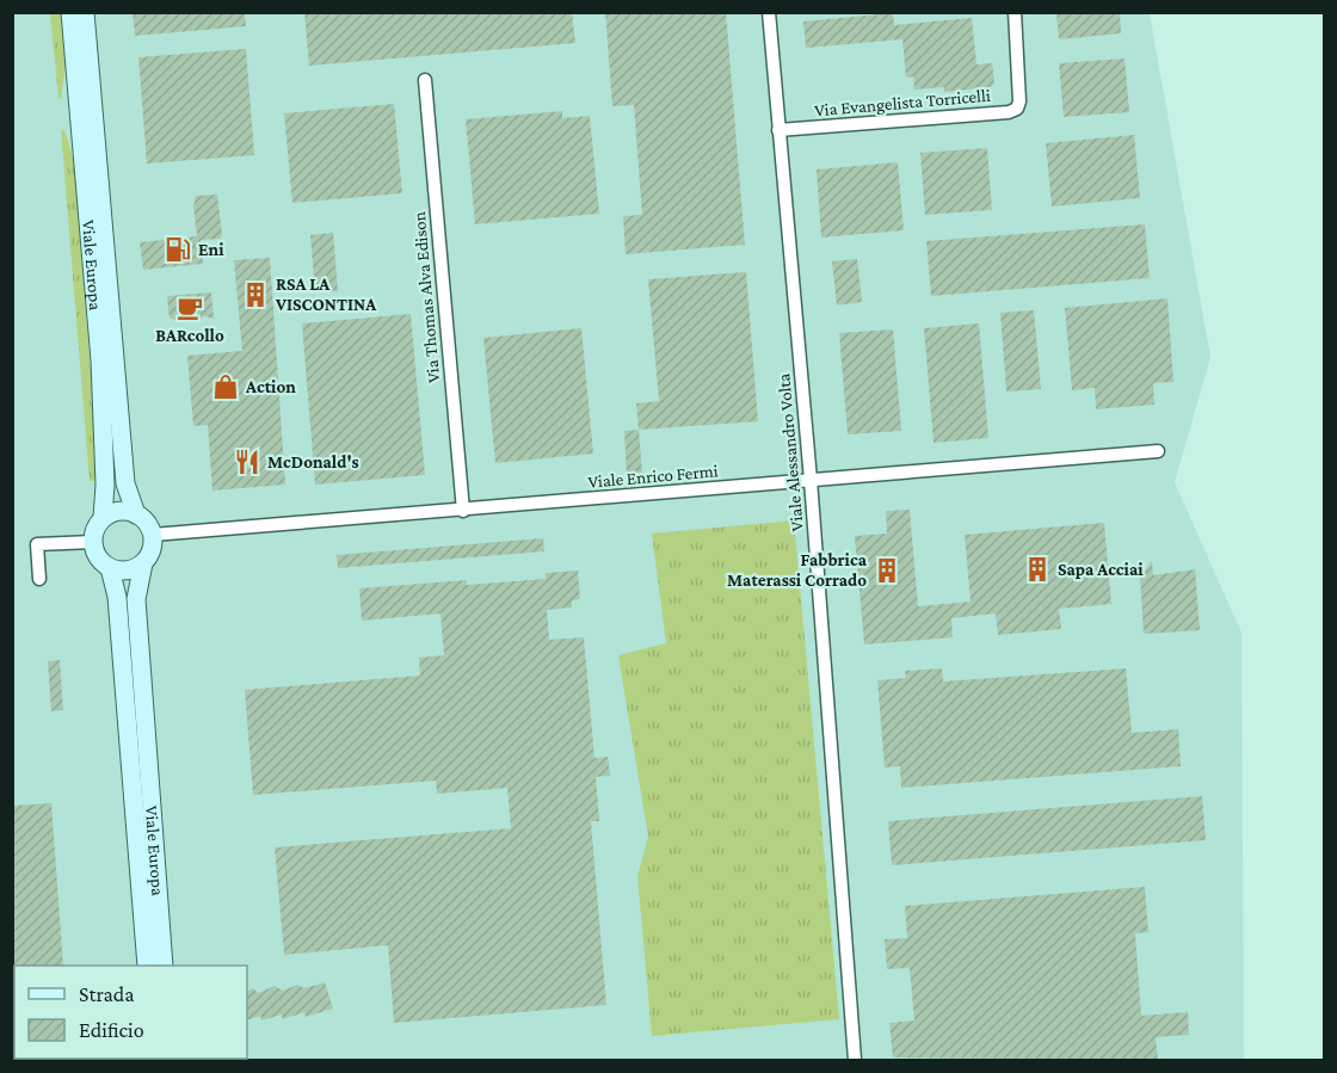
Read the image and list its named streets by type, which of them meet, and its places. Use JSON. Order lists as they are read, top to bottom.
{
  "streets": {
    "main road": ["Viale Europa"],
    "street": [
      "Via Evangelista Torricelli",
      "Via Thomas Alva Edison",
      "Viale Alessandro Volta",
      "Viale Enrico Fermi"
    ]
  },
  "crossings": [
    ["Via Evangelista Torricelli", "Viale Alessandro Volta"],
    ["Viale Europa", "Viale Enrico Fermi"],
    ["Via Thomas Alva Edison", "Viale Enrico Fermi"],
    ["Viale Alessandro Volta", "Viale Enrico Fermi"]
  ],
  "places": {
    "fuel station": ["Eni"],
    "building": ["RSA LA VISCONTINA", "Sapa Acciai", "Fabbrica Materassi Corrado"],
    "cafe": ["BARcollo"],
    "shop": ["Action"],
    "restaurant": ["McDonald's"]
  },
  "legend": ["Strada", "Edificio"]
}
